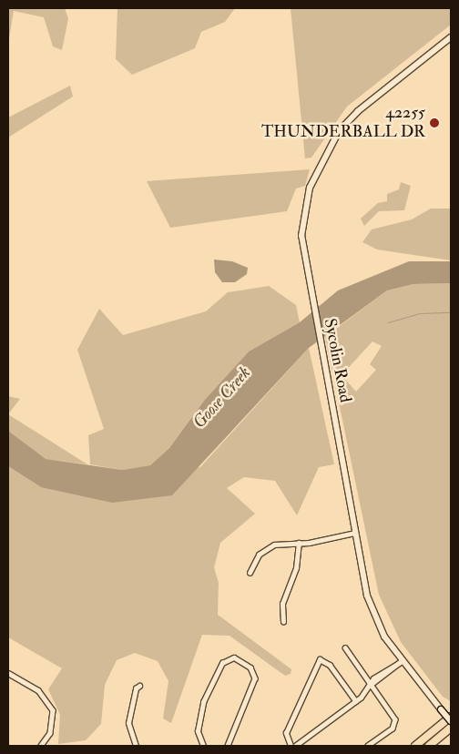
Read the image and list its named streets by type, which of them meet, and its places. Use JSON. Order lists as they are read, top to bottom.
{
  "streets": {
    "main road": ["Sycolin Road"]
  },
  "water": ["Goose Creek"],
  "places": ["42255 THUNDERBALL DR"]
}
